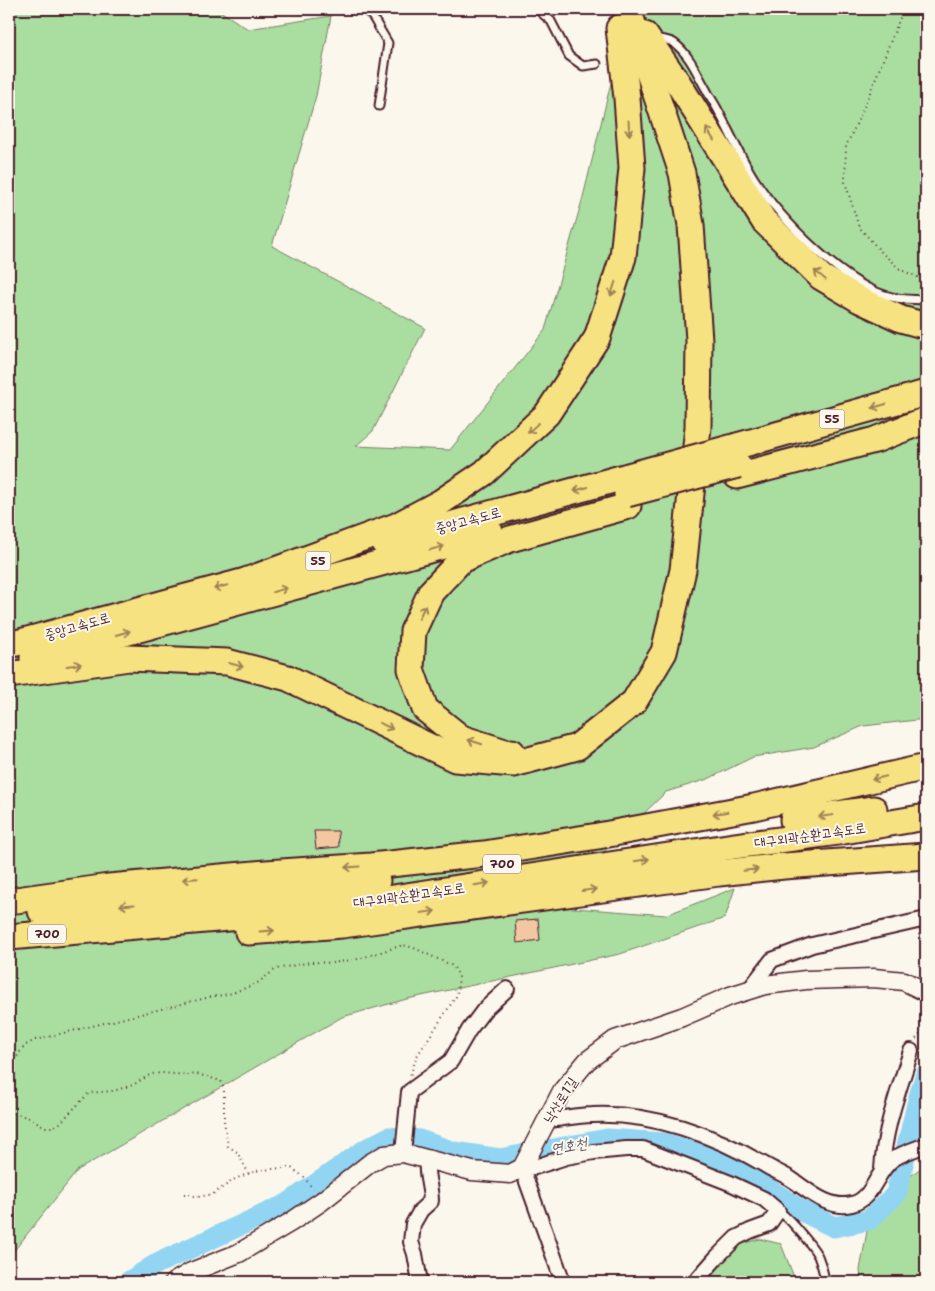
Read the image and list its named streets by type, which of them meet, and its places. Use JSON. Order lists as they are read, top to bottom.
{
  "streets": {
    "highway": [
      "55",
      "중앙고속도로",
      "대구외곽순환고속도로",
      "700"
    ],
    "street": ["낙산로1길"]
  },
  "water": ["연호천"]
}
